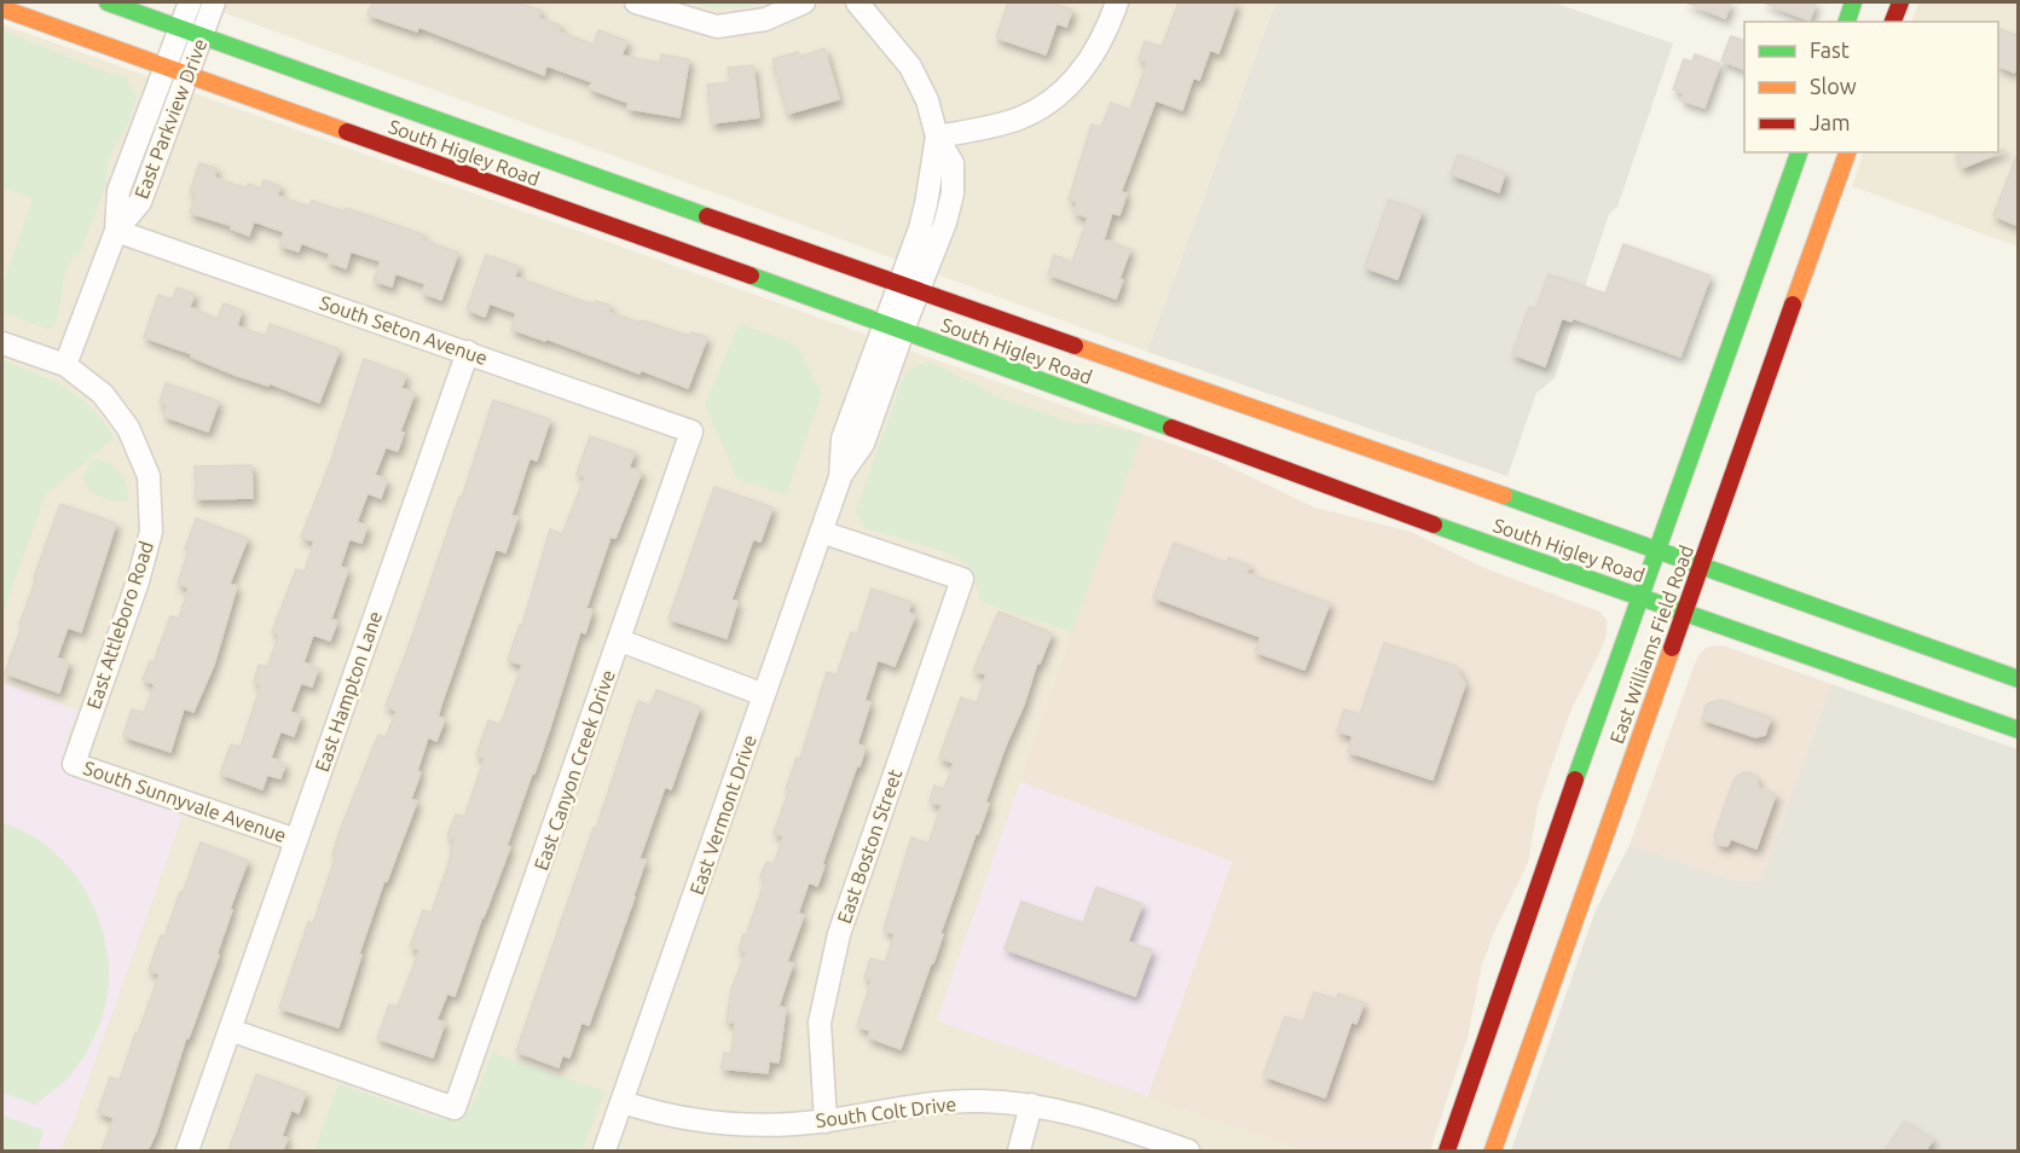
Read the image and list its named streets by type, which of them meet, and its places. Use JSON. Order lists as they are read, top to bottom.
{
  "streets": {
    "main road": ["South Higley Road", "East Williams Field Road"],
    "street": [
      "East Parkview Drive",
      "South Seton Avenue",
      "East Attleboro Road",
      "East Hampton Lane",
      "East Canyon Creek Drive",
      "South Sunnyvale Avenue",
      "East Vermont Drive",
      "East Boston Street",
      "South Colt Drive"
    ]
  },
  "crossings": [
    ["East Parkview Drive", "South Higley Road"],
    ["East Parkview Drive", "South Seton Avenue"],
    ["East Parkview Drive", "East Attleboro Road"],
    ["South Higley Road", "East Williams Field Road"],
    ["South Higley Road", "East Vermont Drive"],
    ["South Seton Avenue", "East Hampton Lane"],
    ["South Seton Avenue", "East Canyon Creek Drive"],
    ["East Attleboro Road", "South Sunnyvale Avenue"],
    ["East Hampton Lane", "East Canyon Creek Drive"],
    ["East Hampton Lane", "South Sunnyvale Avenue"],
    ["East Vermont Drive", "East Boston Street"],
    ["East Vermont Drive", "South Colt Drive"],
    ["East Boston Street", "South Colt Drive"]
  ],
  "legend": ["Fast", "Slow", "Jam"]
}
